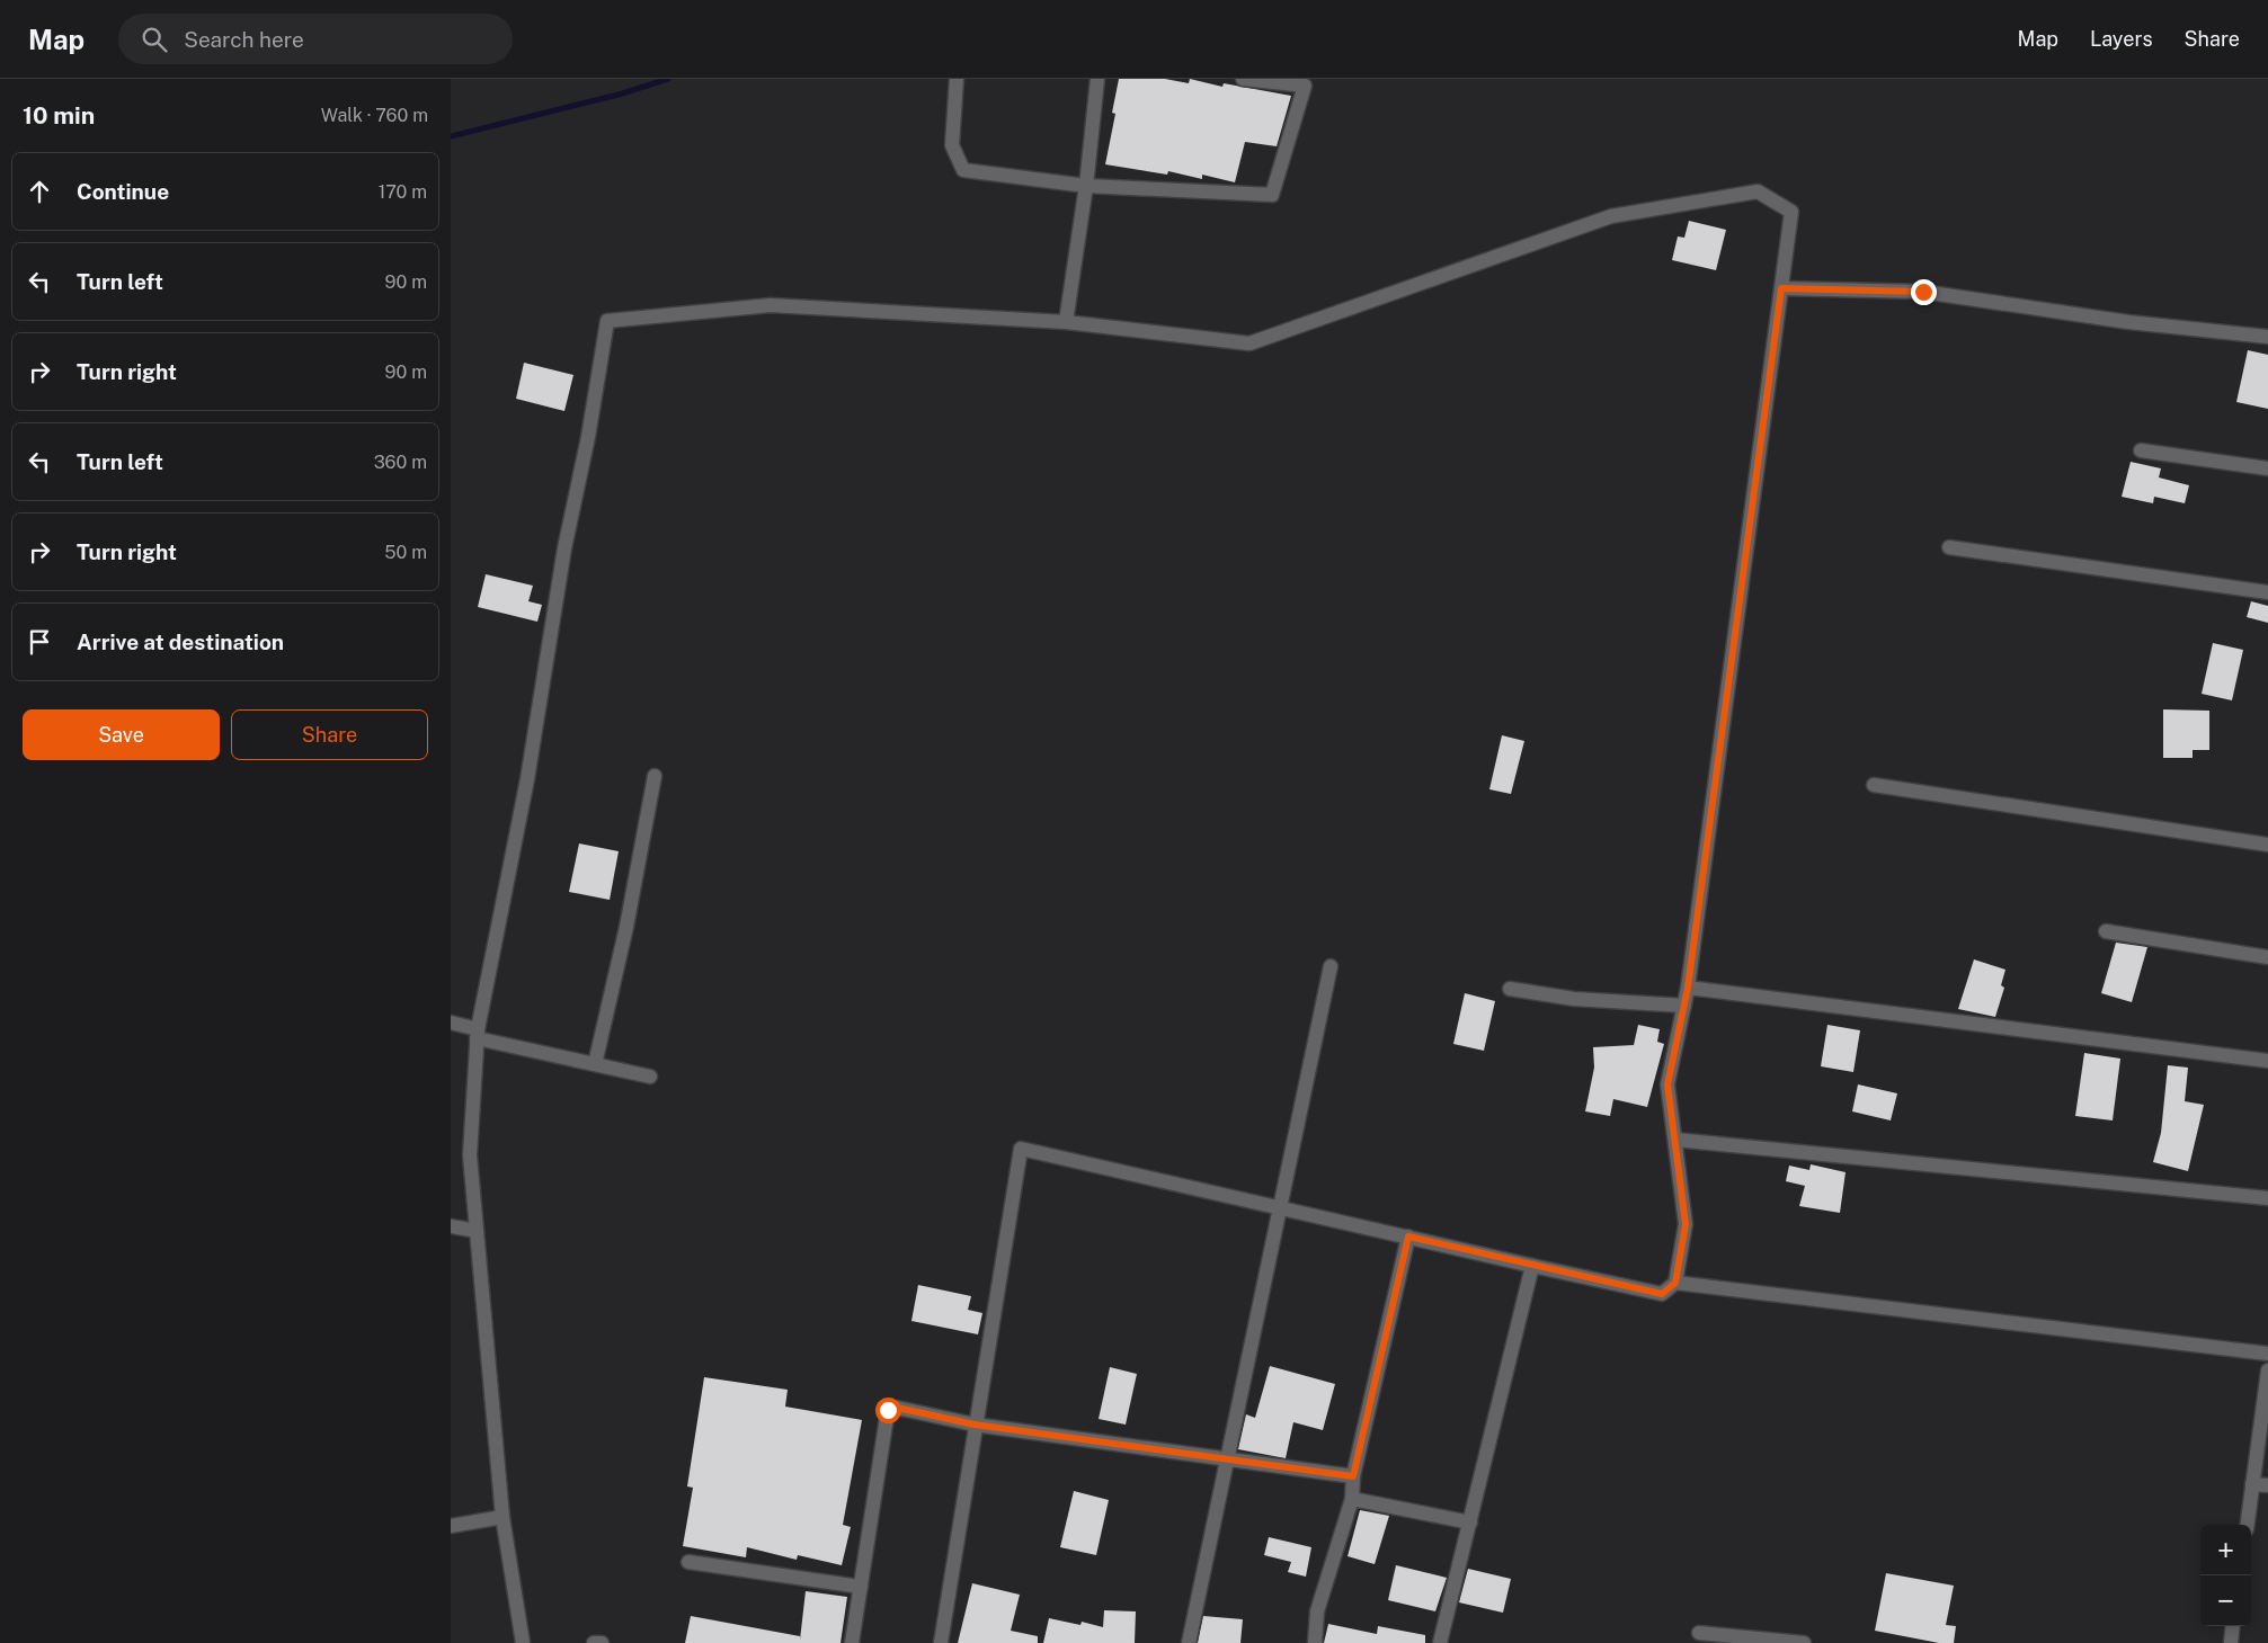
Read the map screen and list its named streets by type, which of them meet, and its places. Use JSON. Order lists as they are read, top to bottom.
{
  "page": {
    "header": "Map",
    "search": "Search here",
    "nav": ["Map", "Layers", "Share"],
    "heading": ["10 min", "Walk · 760 m"],
    "list": [
      ["Continue", "170 m"],
      ["Turn left", "90 m"],
      ["Turn right", "90 m"],
      ["Turn left", "360 m"],
      ["Turn right", "50 m"],
      "Arrive at destination"
    ],
    "buttons": ["Save", "Share"],
    "map_buttons": ["+", "−"]
  }
}
